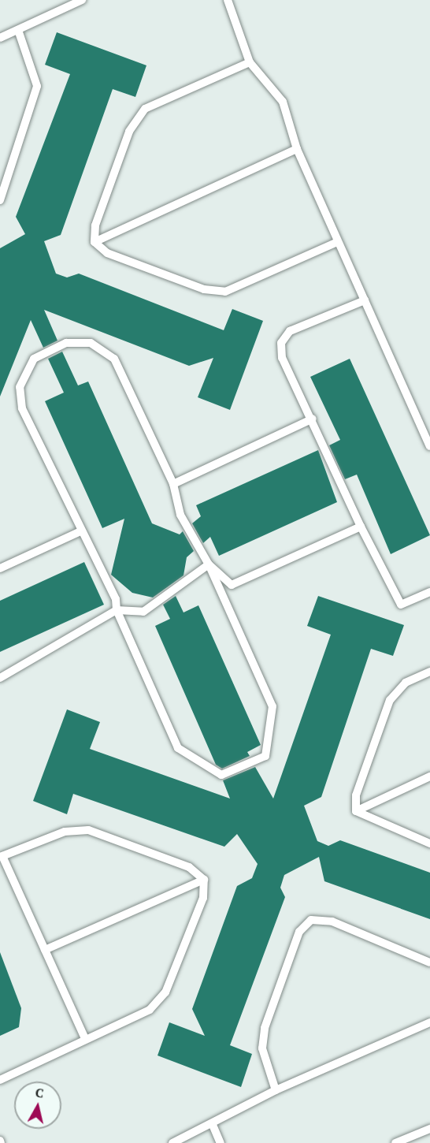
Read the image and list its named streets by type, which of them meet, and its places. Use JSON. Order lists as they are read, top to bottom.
{
  "north": "top"
}
